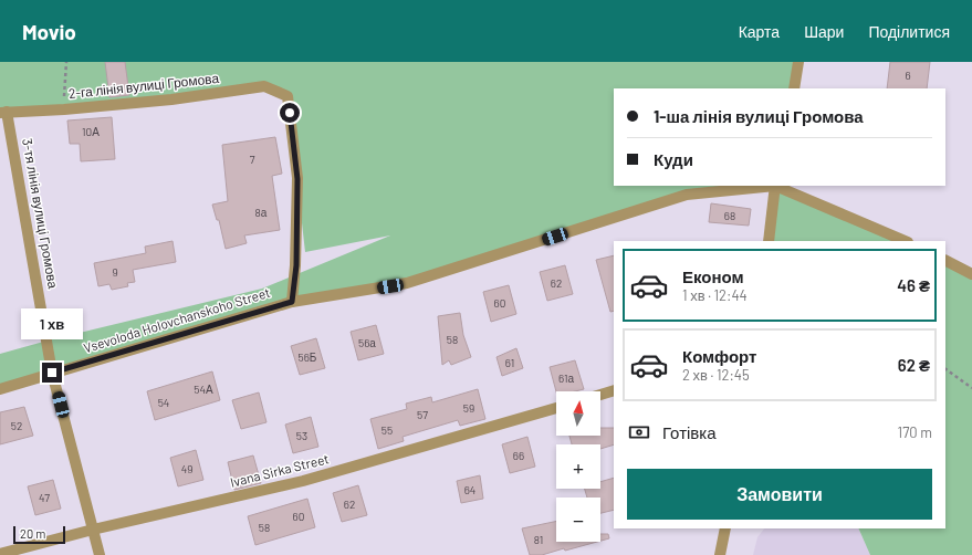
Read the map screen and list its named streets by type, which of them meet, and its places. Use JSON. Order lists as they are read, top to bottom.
{
  "streets": {
    "street": [
      "2-га лінія вулиці Громова",
      "3-тя лінія вулиці Громова",
      "Vsevoloda Holovchanskoho Street",
      "Ivana Sirka Street"
    ]
  },
  "crossings": [
    ["2-га лінія вулиці Громова", "3-тя лінія вулиці Громова"],
    ["2-га лінія вулиці Громова", "Vsevoloda Holovchanskoho Street"],
    ["3-тя лінія вулиці Громова", "Vsevoloda Holovchanskoho Street"],
    ["3-тя лінія вулиці Громова", "Ivana Sirka Street"]
  ],
  "house_numbers": [
    "6",
    "10А",
    "7",
    "8а",
    "68",
    "9",
    "62",
    "60",
    "58",
    "56а",
    "56Б",
    "61",
    "61а",
    "54А",
    "54",
    "59",
    "57",
    "52",
    "55",
    "53",
    "66",
    "49",
    "64",
    "47",
    "62",
    "60",
    "58",
    "81"
  ],
  "scale_bar": "20 m",
  "north": "top",
  "page": {
    "header": "Movio",
    "nav": ["Карта", "Шари", "Поділитися"],
    "banner": ["1-ша лінія вулиці Громова", "Куди"],
    "list": [
      {
        "name": "Економ",
        "note": "1 хв · 12:44",
        "value": "46 ₴"
      },
      {
        "name": "Комфорт",
        "note": "2 хв · 12:45",
        "value": "62 ₴"
      }
    ],
    "bubble": "1 хв",
    "map_buttons": ["+", "−"],
    "pay": ["Готівка", "170 m"],
    "buttons": "Замовити",
    "scale": "20 m"
  }
}
